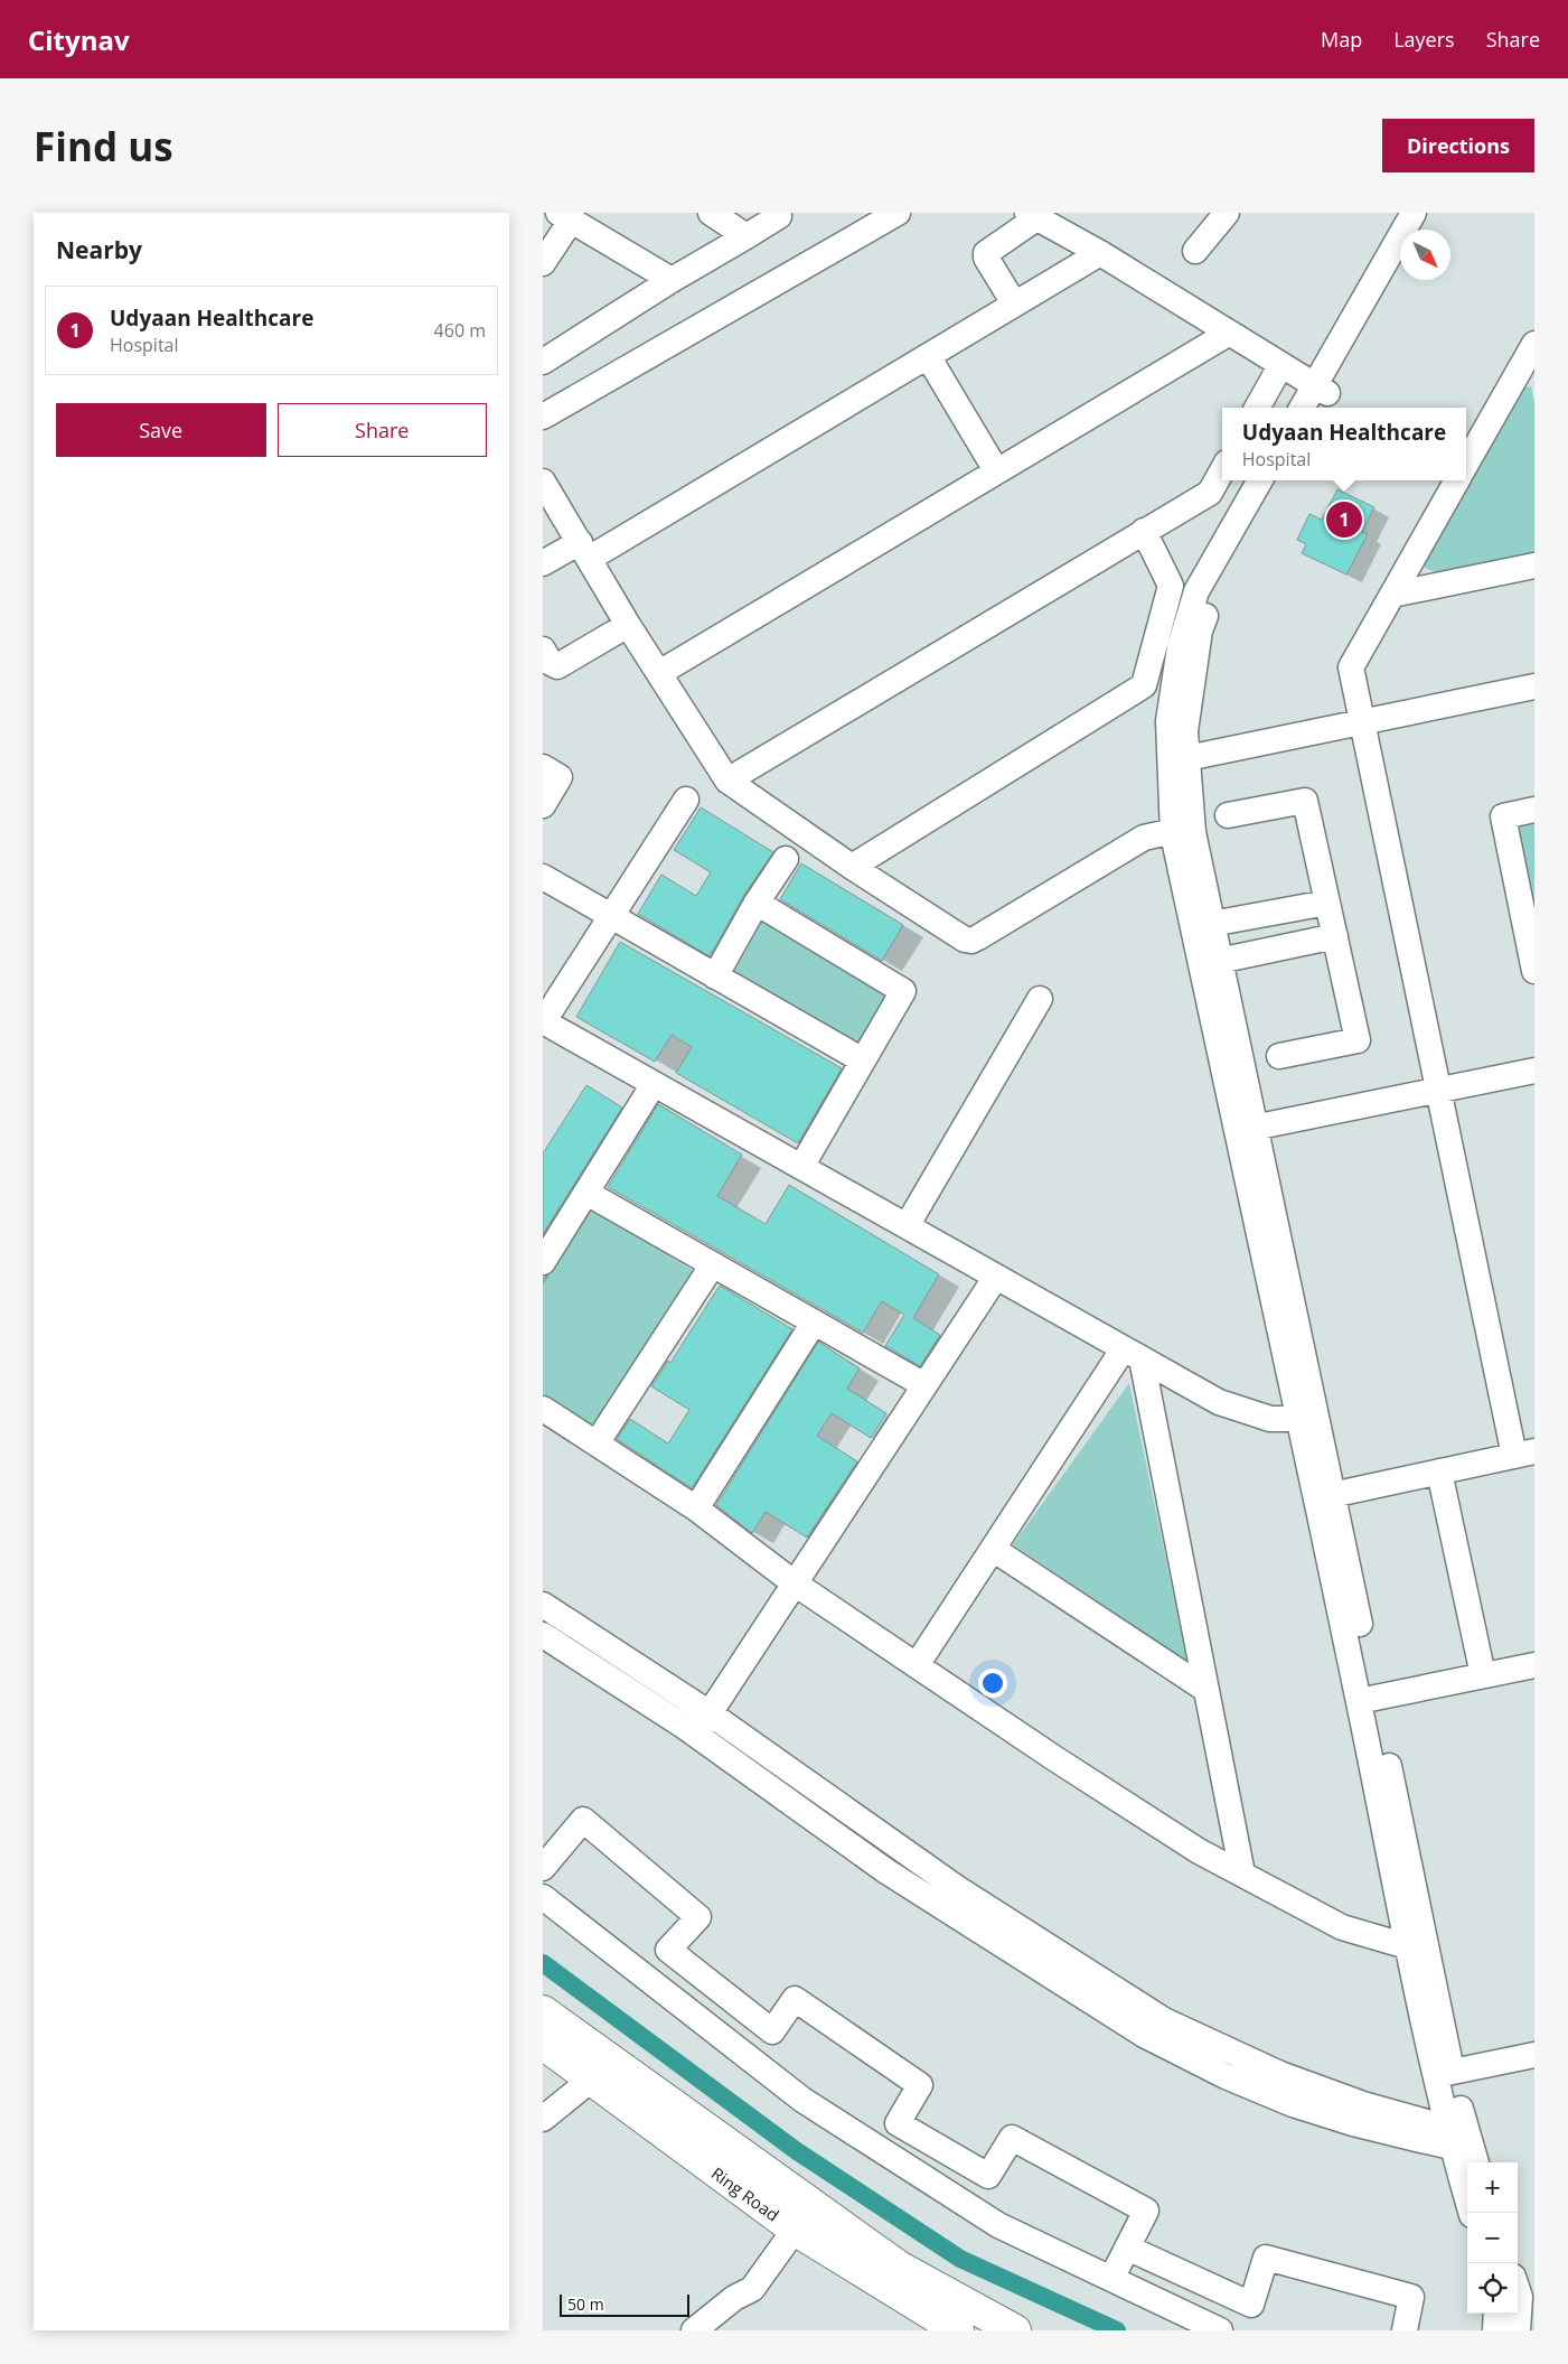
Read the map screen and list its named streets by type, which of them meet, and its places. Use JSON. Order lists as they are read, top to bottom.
{
  "streets": {
    "main road": ["Ring Road"]
  },
  "scale_bar": "50 m",
  "north": "bottom right",
  "page": {
    "header": "Citynav",
    "nav": ["Map", "Layers", "Share"],
    "buttons": [
      "Directions",
      ["Save", "Share"]
    ],
    "title": "Find us",
    "heading": "Nearby",
    "list": [
      {
        "mark": "1",
        "name": "Udyaan Healthcare",
        "note": "Hospital",
        "value": "460 m"
      }
    ],
    "popup": ["Udyaan Healthcare", "Hospital"],
    "pins": "1",
    "map_buttons": ["+", "−"],
    "scale": "50 m"
  }
}
